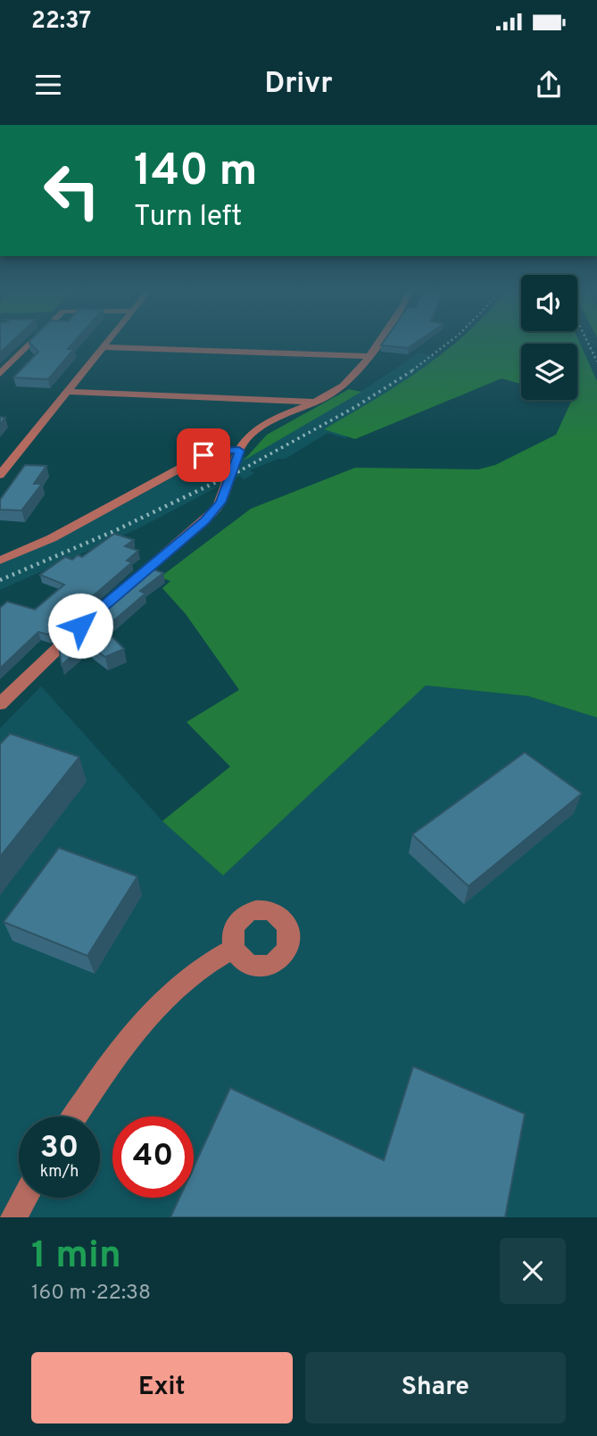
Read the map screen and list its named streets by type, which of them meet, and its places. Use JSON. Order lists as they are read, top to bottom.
{
  "page": {
    "status": "22:37",
    "header": "Drivr",
    "turn": ["140 m", "Turn left"],
    "speed": "30 km/h",
    "limit": "40",
    "heading": ["1 min", "160 m · 22:38"],
    "buttons": ["Exit", "Share"]
  }
}
